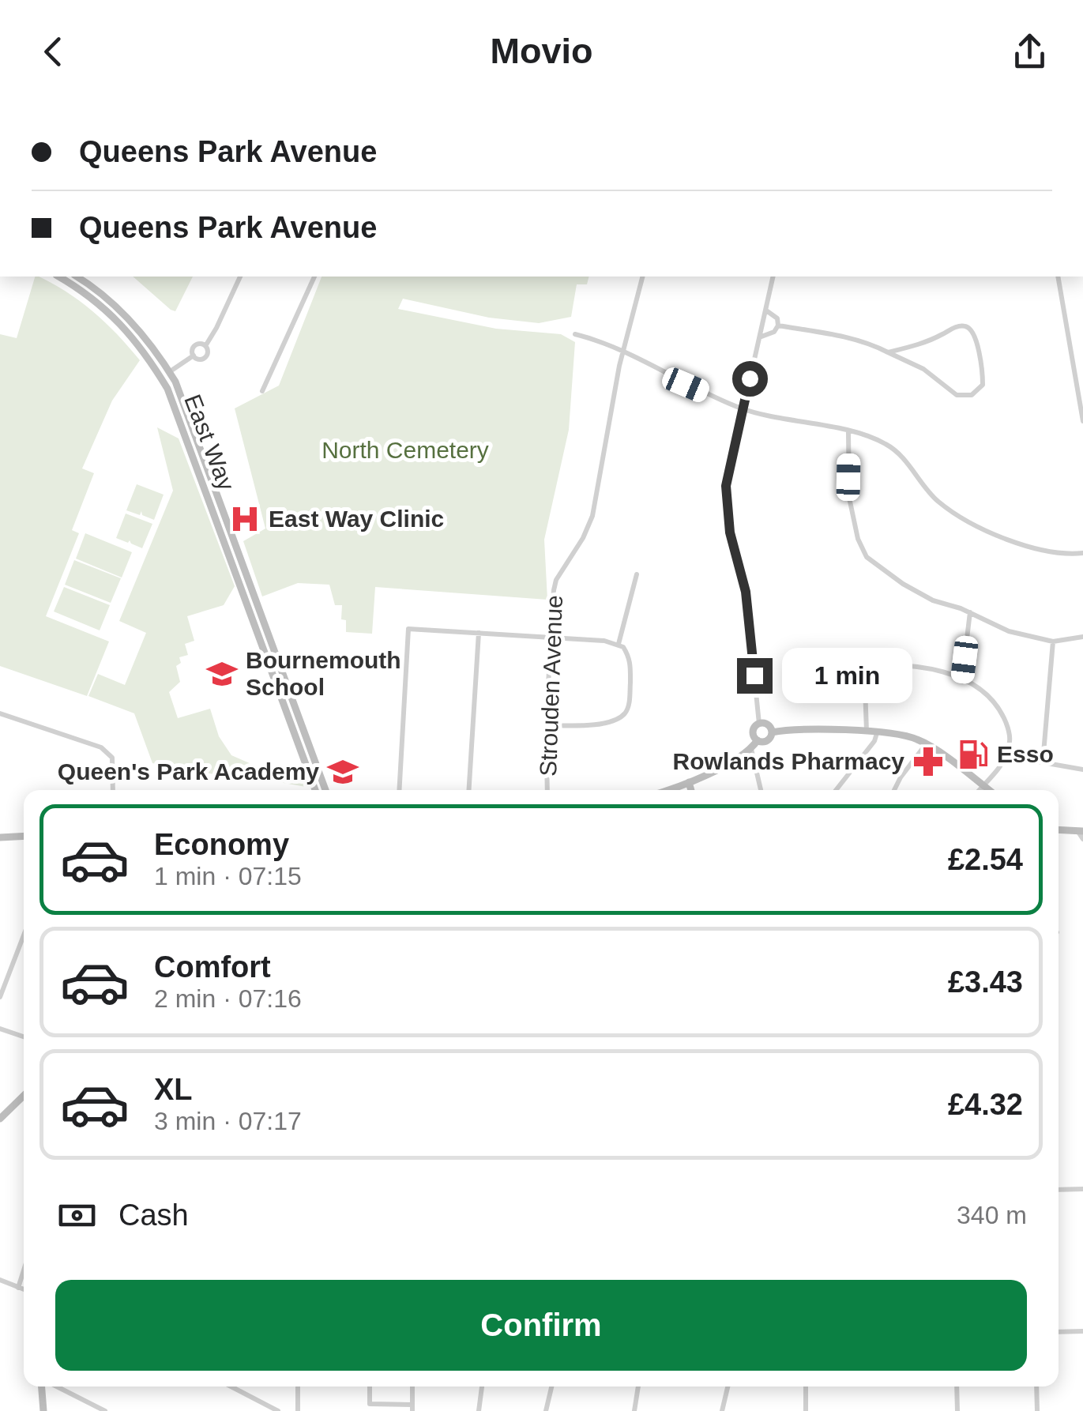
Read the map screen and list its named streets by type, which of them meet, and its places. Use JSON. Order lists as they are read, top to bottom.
{
  "streets": {
    "street": ["East Way", "Strouden Avenue"]
  },
  "parks": ["North Cemetery"],
  "places": {
    "hospital": ["East Way Clinic"],
    "school or university": ["Bournemouth School", "Queen's Park Academy"],
    "fuel station": ["Esso"],
    "pharmacy": ["Rowlands Pharmacy"]
  },
  "page": {
    "header": "Movio",
    "banner": ["Queens Park Avenue", "Queens Park Avenue"],
    "bubble": "1 min",
    "list": [
      {
        "name": "Economy",
        "note": "1 min · 07:15",
        "value": "£2.54"
      },
      {
        "name": "Comfort",
        "note": "2 min · 07:16",
        "value": "£3.43"
      },
      {
        "name": "XL",
        "note": "3 min · 07:17",
        "value": "£4.32"
      }
    ],
    "pay": ["Cash", "340 m"],
    "buttons": "Confirm"
  }
}
